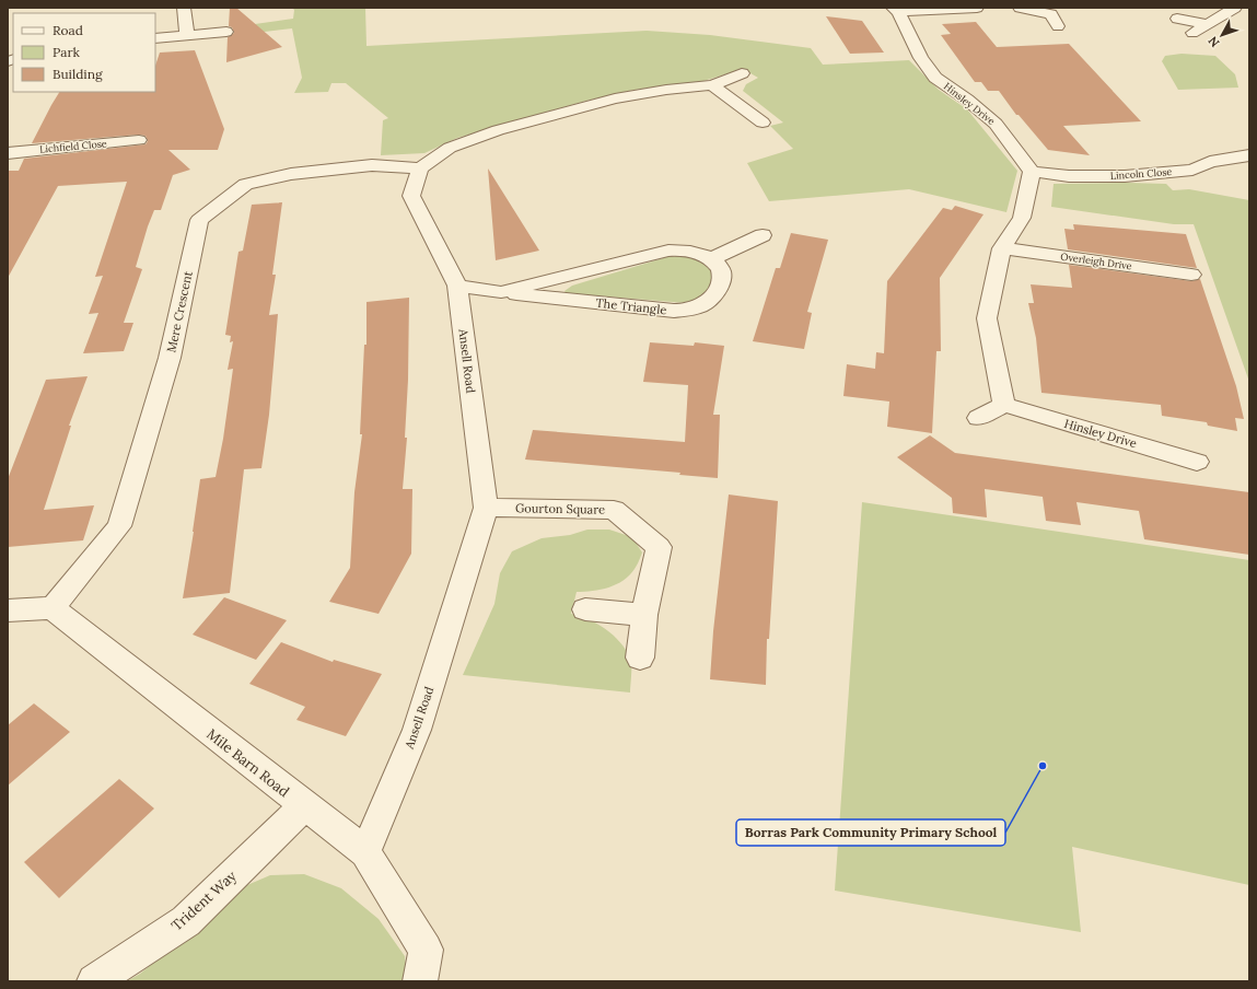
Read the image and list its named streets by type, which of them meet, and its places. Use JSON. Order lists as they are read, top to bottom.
{
  "streets": {
    "street": [
      "Hinsley Drive",
      "Lichfield Close",
      "Lincoln Close",
      "Overleigh Drive",
      "The Triangle",
      "Mere Crescent",
      "Ansell Road",
      "Gourton Square",
      "Mile Barn Road",
      "Trident Way"
    ]
  },
  "crossings": [
    ["Hinsley Drive", "Lincoln Close"],
    ["The Triangle", "Ansell Road"],
    ["Mere Crescent", "Ansell Road"],
    ["Mere Crescent", "Mile Barn Road"],
    ["Ansell Road", "Gourton Square"],
    ["Ansell Road", "Mile Barn Road"],
    ["Mile Barn Road", "Trident Way"]
  ],
  "places": ["Borras Park Community Primary School"],
  "legend": ["Road", "Park", "Building"],
  "north": "bottom left"
}
